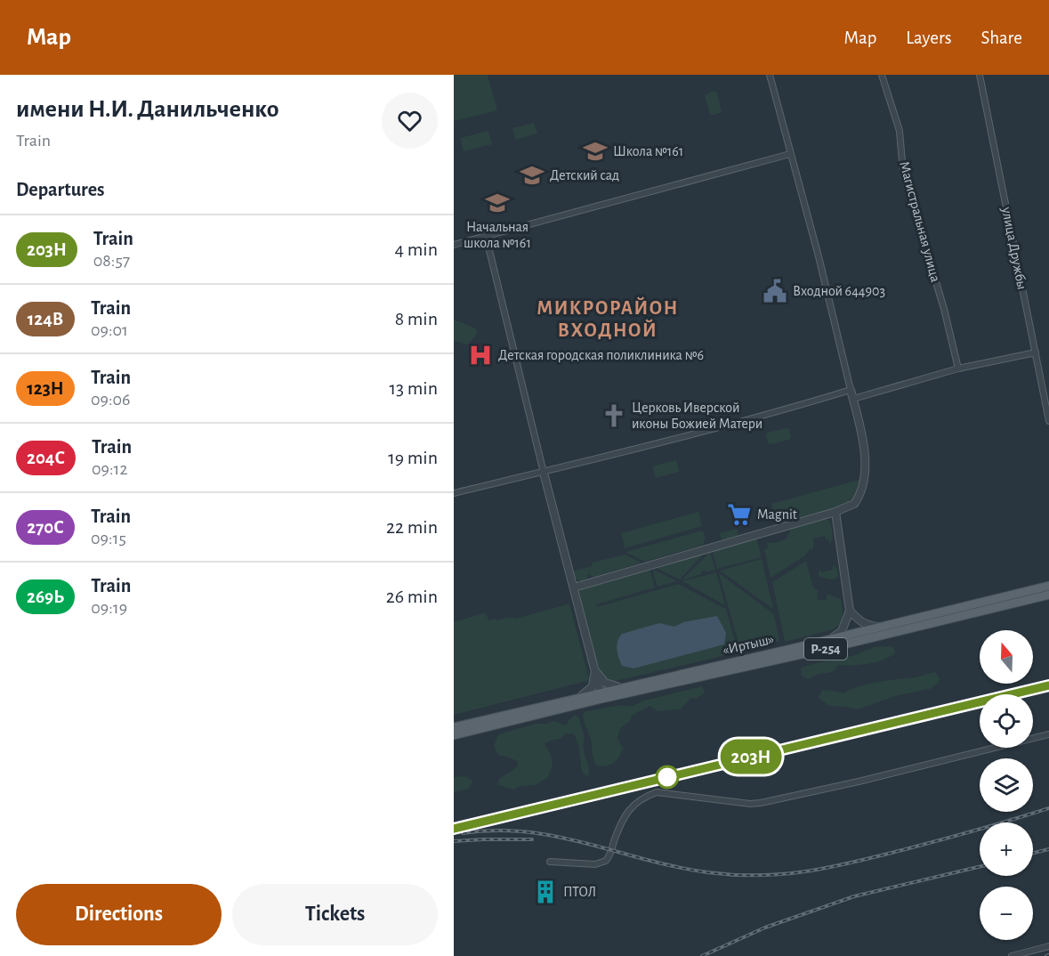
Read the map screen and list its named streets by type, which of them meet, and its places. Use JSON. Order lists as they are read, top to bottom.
{
  "streets": {
    "main road": ["«Иртыш»", "Р-254"],
    "street": ["Магистральная улица", "улица Дружбы"]
  },
  "districts": ["МИКРОРАЙОН ВХОДНОЙ"],
  "places": {
    "school or university": ["Школа №161", "Детский сад", "Начальная школа №161"],
    "public building": ["Входной 644903"],
    "hospital": ["Детская городская поликлиника №6"],
    "church": ["Церковь Иверской иконы Божией Матери"],
    "supermarket": ["Magnit"],
    "building": ["ПТОЛ"]
  },
  "north": "top",
  "page": {
    "header": "Map",
    "nav": ["Map", "Layers", "Share"],
    "heading": [
      ["имени Н.И. Данильченко", "Train"],
      "Departures"
    ],
    "on_map": "203Н",
    "list": [
      {
        "mark": "203Н",
        "name": "Train",
        "note": "08:57",
        "value": "4 min"
      },
      {
        "mark": "124В",
        "name": "Train",
        "note": "09:01",
        "value": "8 min"
      },
      {
        "mark": "123Н",
        "name": "Train",
        "note": "09:06",
        "value": "13 min"
      },
      {
        "mark": "204С",
        "name": "Train",
        "note": "09:12",
        "value": "19 min"
      },
      {
        "mark": "270С",
        "name": "Train",
        "note": "09:15",
        "value": "22 min"
      },
      {
        "mark": "269Ь",
        "name": "Train",
        "note": "09:19",
        "value": "26 min"
      }
    ],
    "map_buttons": ["+", "−"],
    "buttons": ["Directions", "Tickets"]
  }
}
